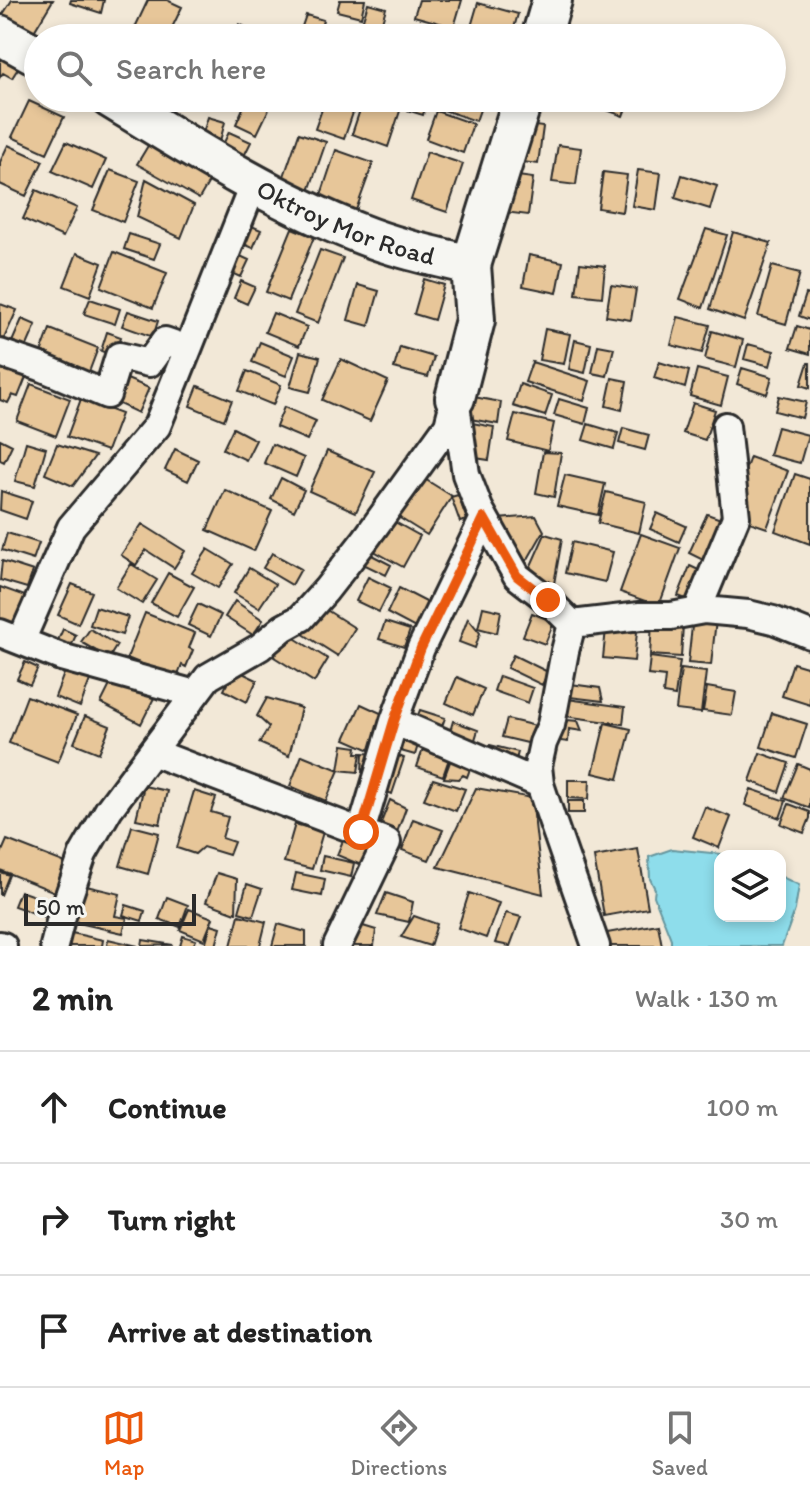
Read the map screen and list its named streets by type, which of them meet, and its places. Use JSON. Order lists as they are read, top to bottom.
{
  "streets": {
    "main road": ["Oktroy Mor Road"]
  },
  "scale_bar": "50 m",
  "page": {
    "search": "Search here",
    "scale": "50 m",
    "heading": ["2 min", "Walk · 130 m"],
    "list": [
      ["Continue", "100 m"],
      ["Turn right", "30 m"],
      "Arrive at destination"
    ],
    "nav": ["Map", "Directions", "Saved"]
  }
}
